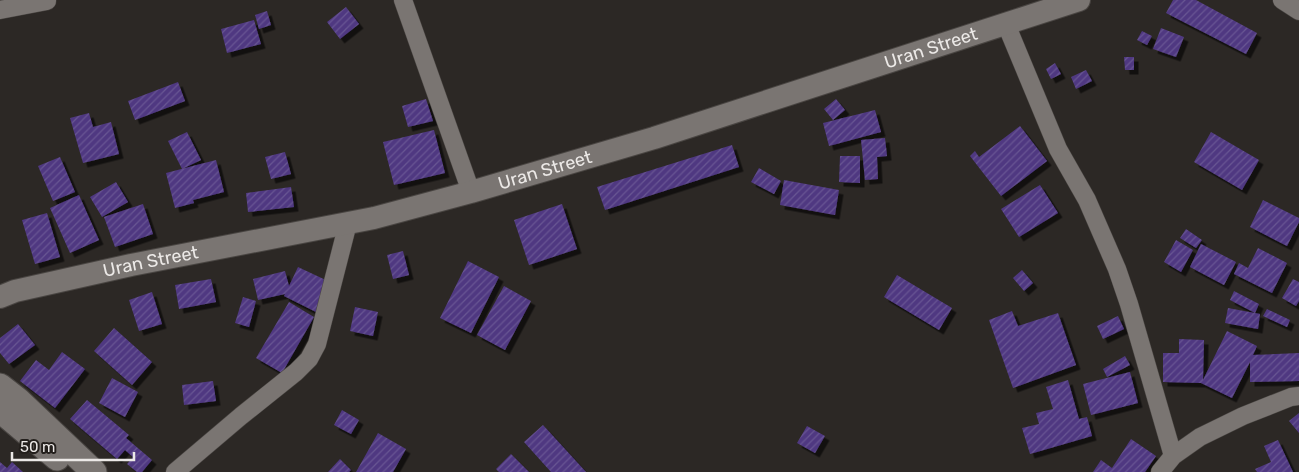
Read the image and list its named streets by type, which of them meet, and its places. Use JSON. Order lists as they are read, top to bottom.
{
  "streets": {
    "street": ["Uran Street"]
  },
  "scale_bar": "50 m"
}
